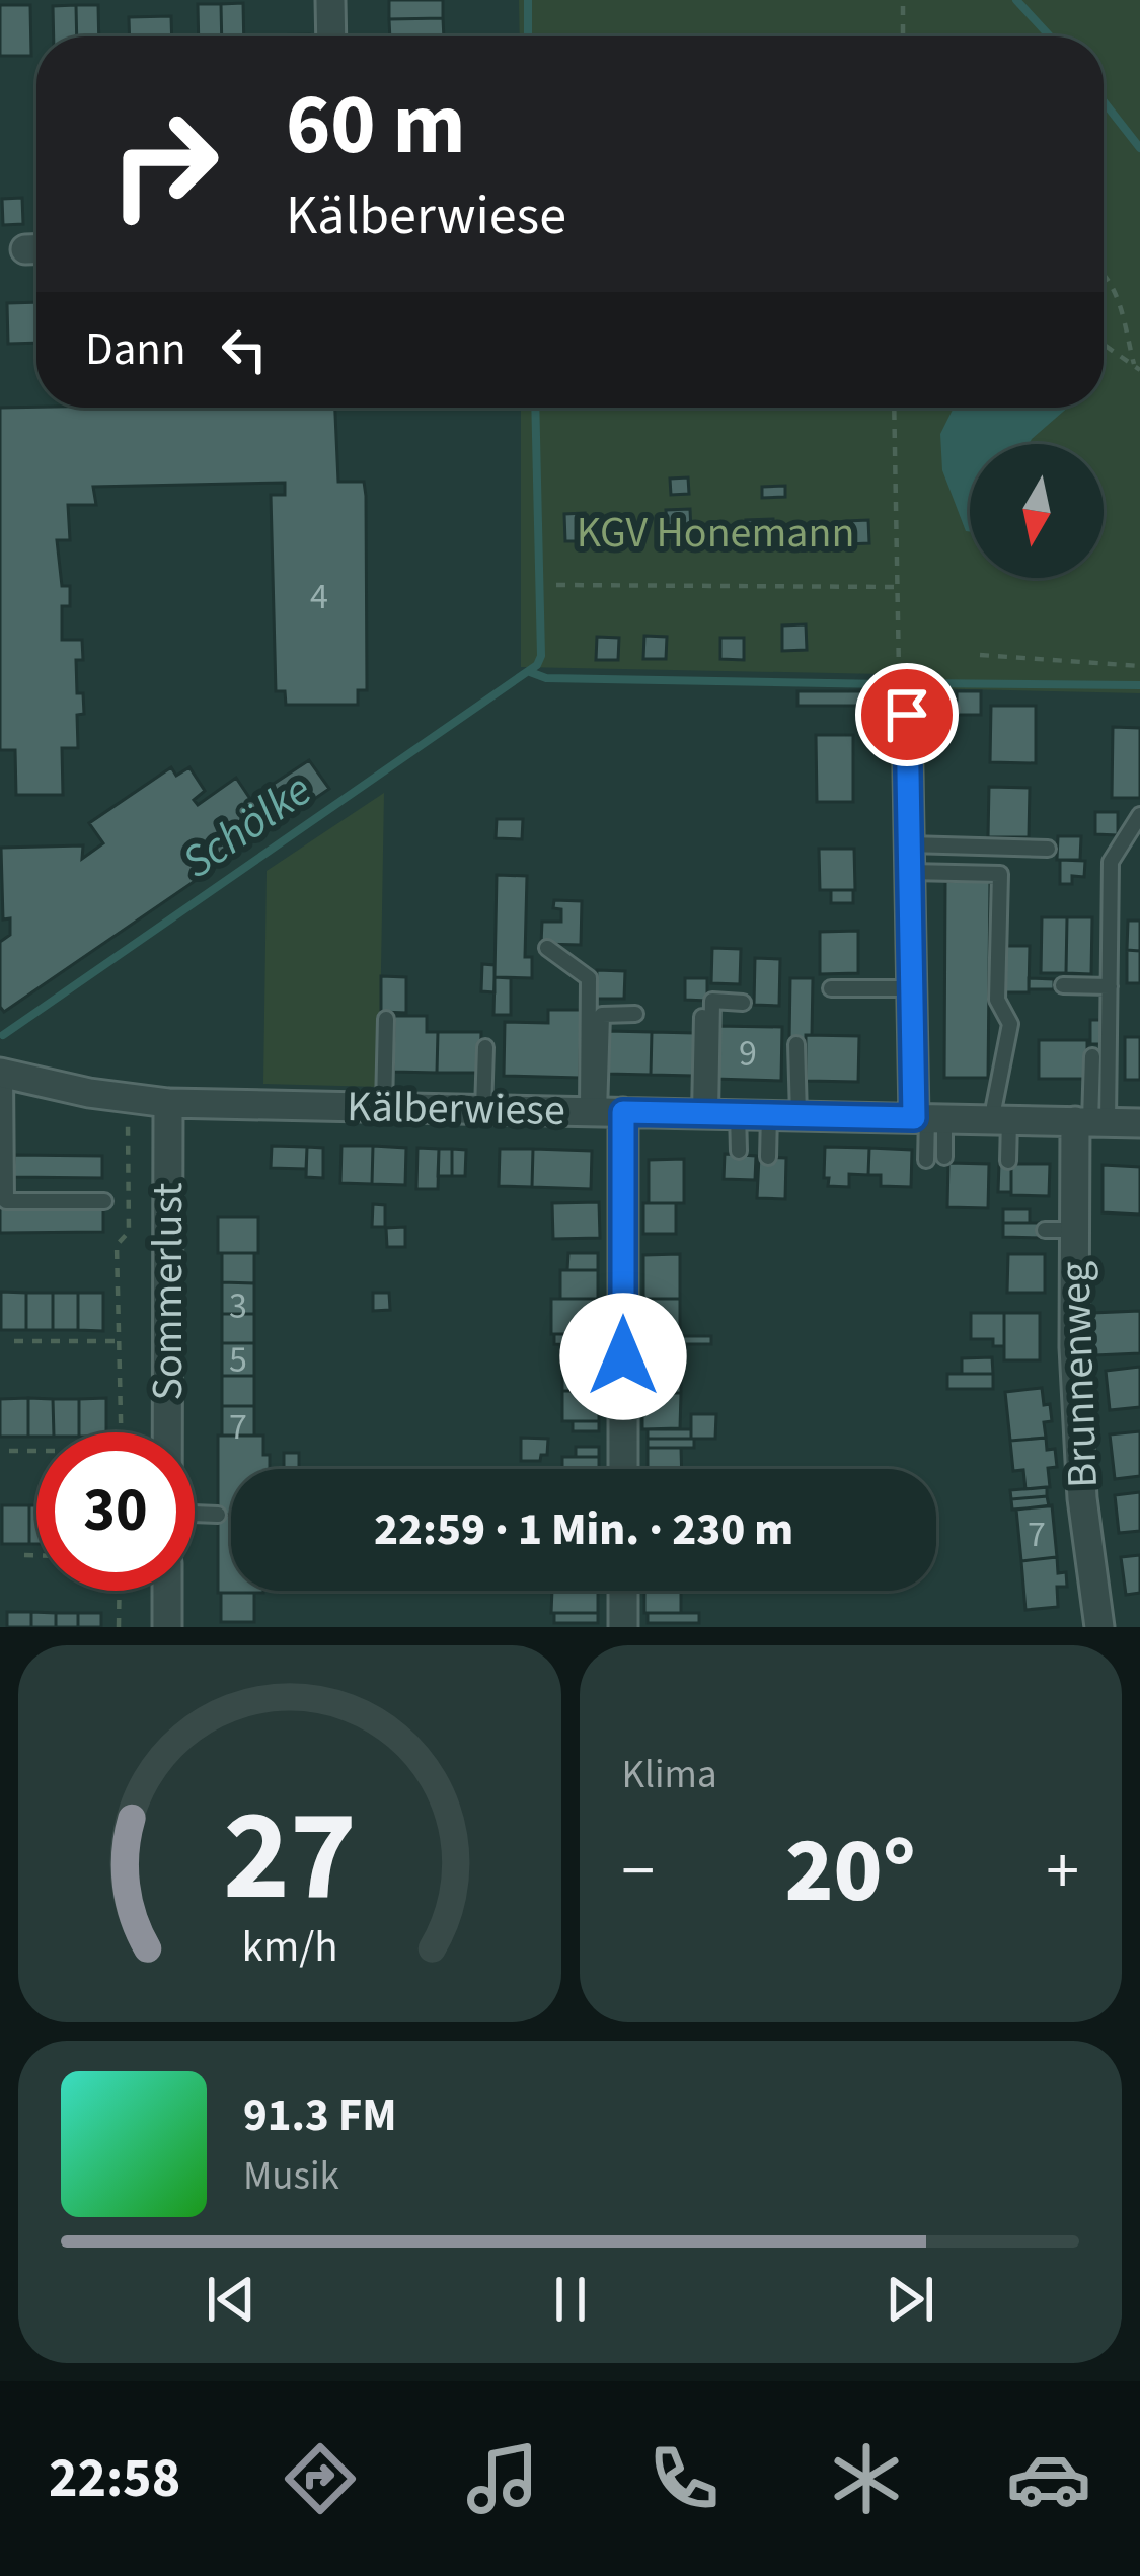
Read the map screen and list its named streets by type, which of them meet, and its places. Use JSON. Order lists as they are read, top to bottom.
{
  "streets": {
    "street": ["Kälberwiese", "Sommerlust", "Brunnenweg"]
  },
  "crossings": [
    ["Kälberwiese", "Sommerlust"],
    ["Kälberwiese", "Brunnenweg"]
  ],
  "water": ["Schölke"],
  "parks": ["KGV Honemann"],
  "house_numbers": [
    "4",
    "9",
    "3",
    "5",
    "7",
    "7"
  ],
  "north": "bottom",
  "page": {
    "turn": ["60 m", "Kälberwiese"],
    "then": "Dann",
    "limit": "30",
    "trip": "22:59 · 1 Min. · 230 m",
    "tile": "Klima",
    "heat": ["−", "20°", "+"],
    "song": ["91.3 FM", "Musik"],
    "tabs": "22:58",
    "gauge": ["27", "km/h"]
  }
}
